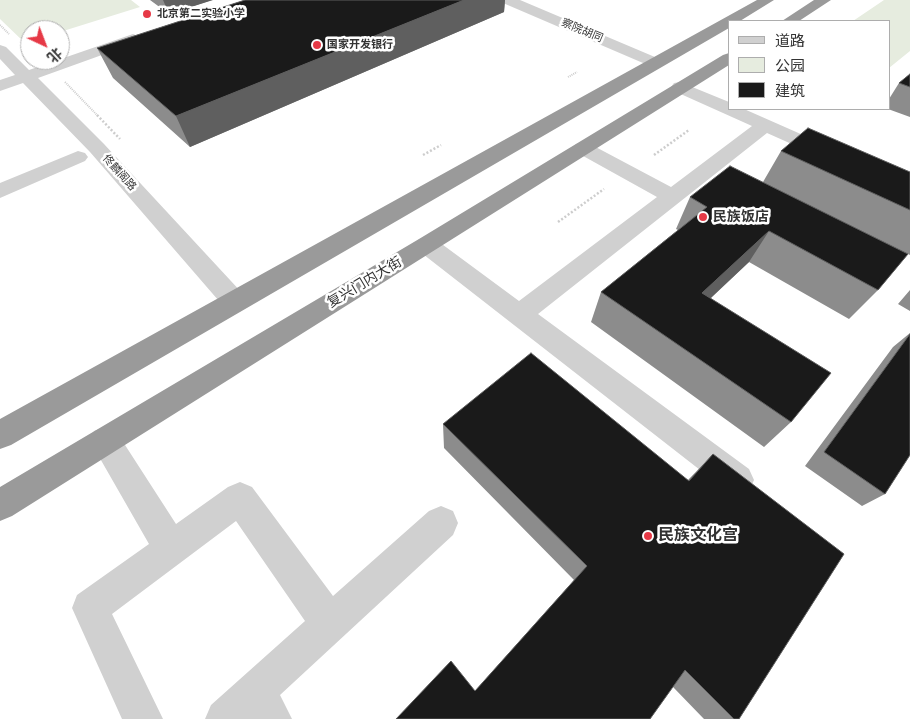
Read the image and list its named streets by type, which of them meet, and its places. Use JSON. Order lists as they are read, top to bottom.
{
  "streets": {
    "highway": ["复兴门内大街"],
    "street": ["察院胡同", "佟麟阁路"]
  },
  "places": [
    "北京第二实验小学",
    "国家开发银行",
    "民族饭店",
    "民族文化宫"
  ],
  "legend": ["道路", "公园", "建筑"],
  "north": "bottom right"
}
